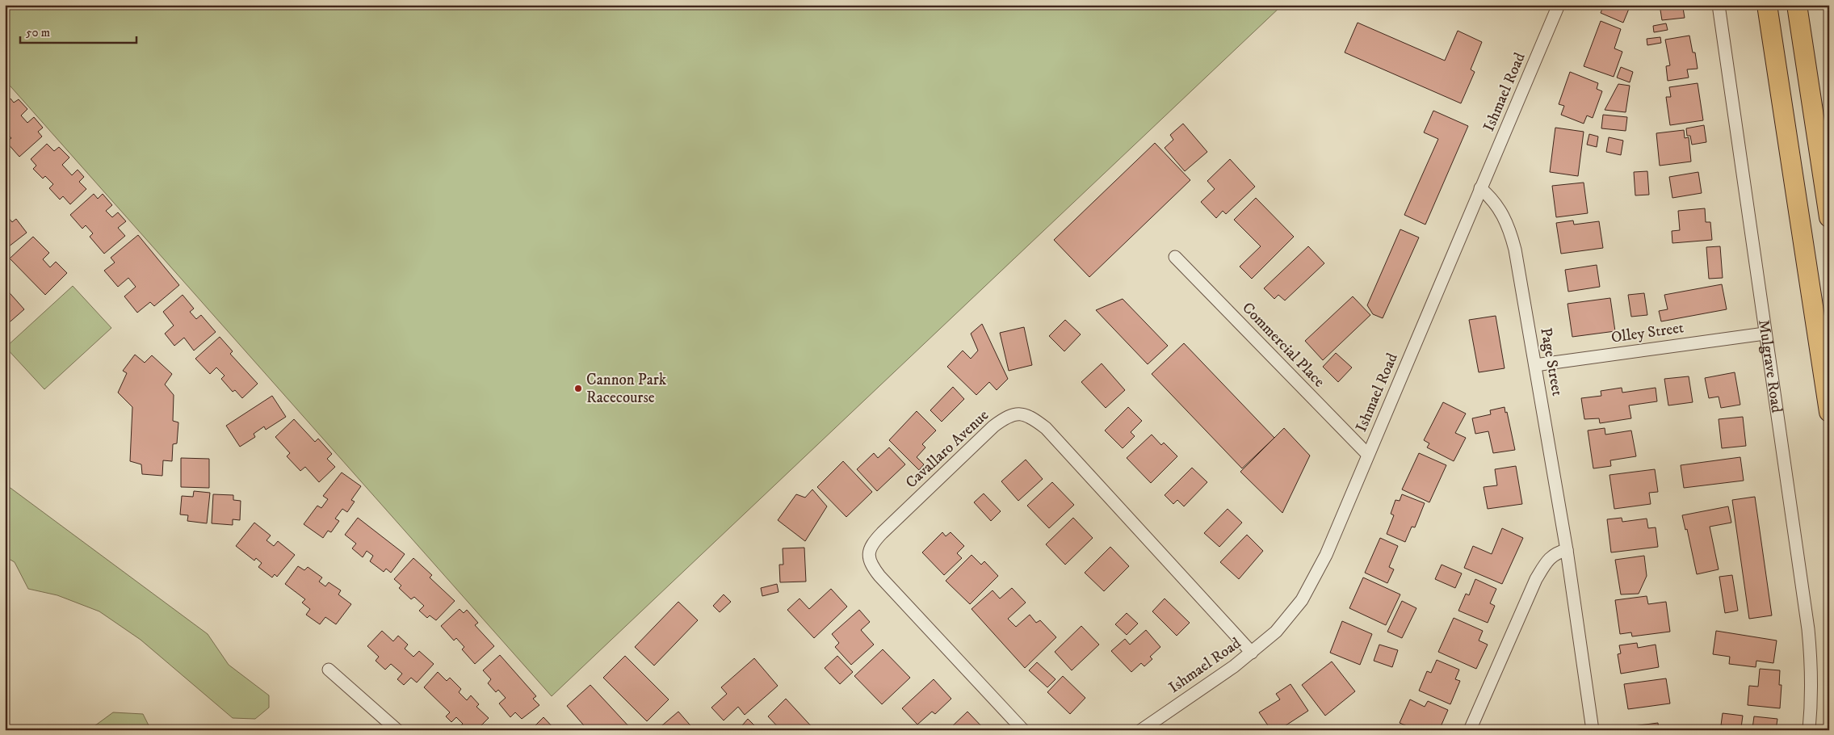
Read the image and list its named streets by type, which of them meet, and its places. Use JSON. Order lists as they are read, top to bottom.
{
  "streets": {
    "street": [
      "Ishmael Road",
      "Olley Street",
      "Commercial Place",
      "Page Street",
      "Mulgrave Road",
      "Cavallaro Avenue"
    ]
  },
  "crossings": [
    ["Ishmael Road", "Commercial Place"],
    ["Ishmael Road", "Page Street"],
    ["Ishmael Road", "Cavallaro Avenue"],
    ["Olley Street", "Page Street"],
    ["Olley Street", "Mulgrave Road"]
  ],
  "places": ["Cannon Park Racecourse"],
  "scale_bar": "50 m"
}
